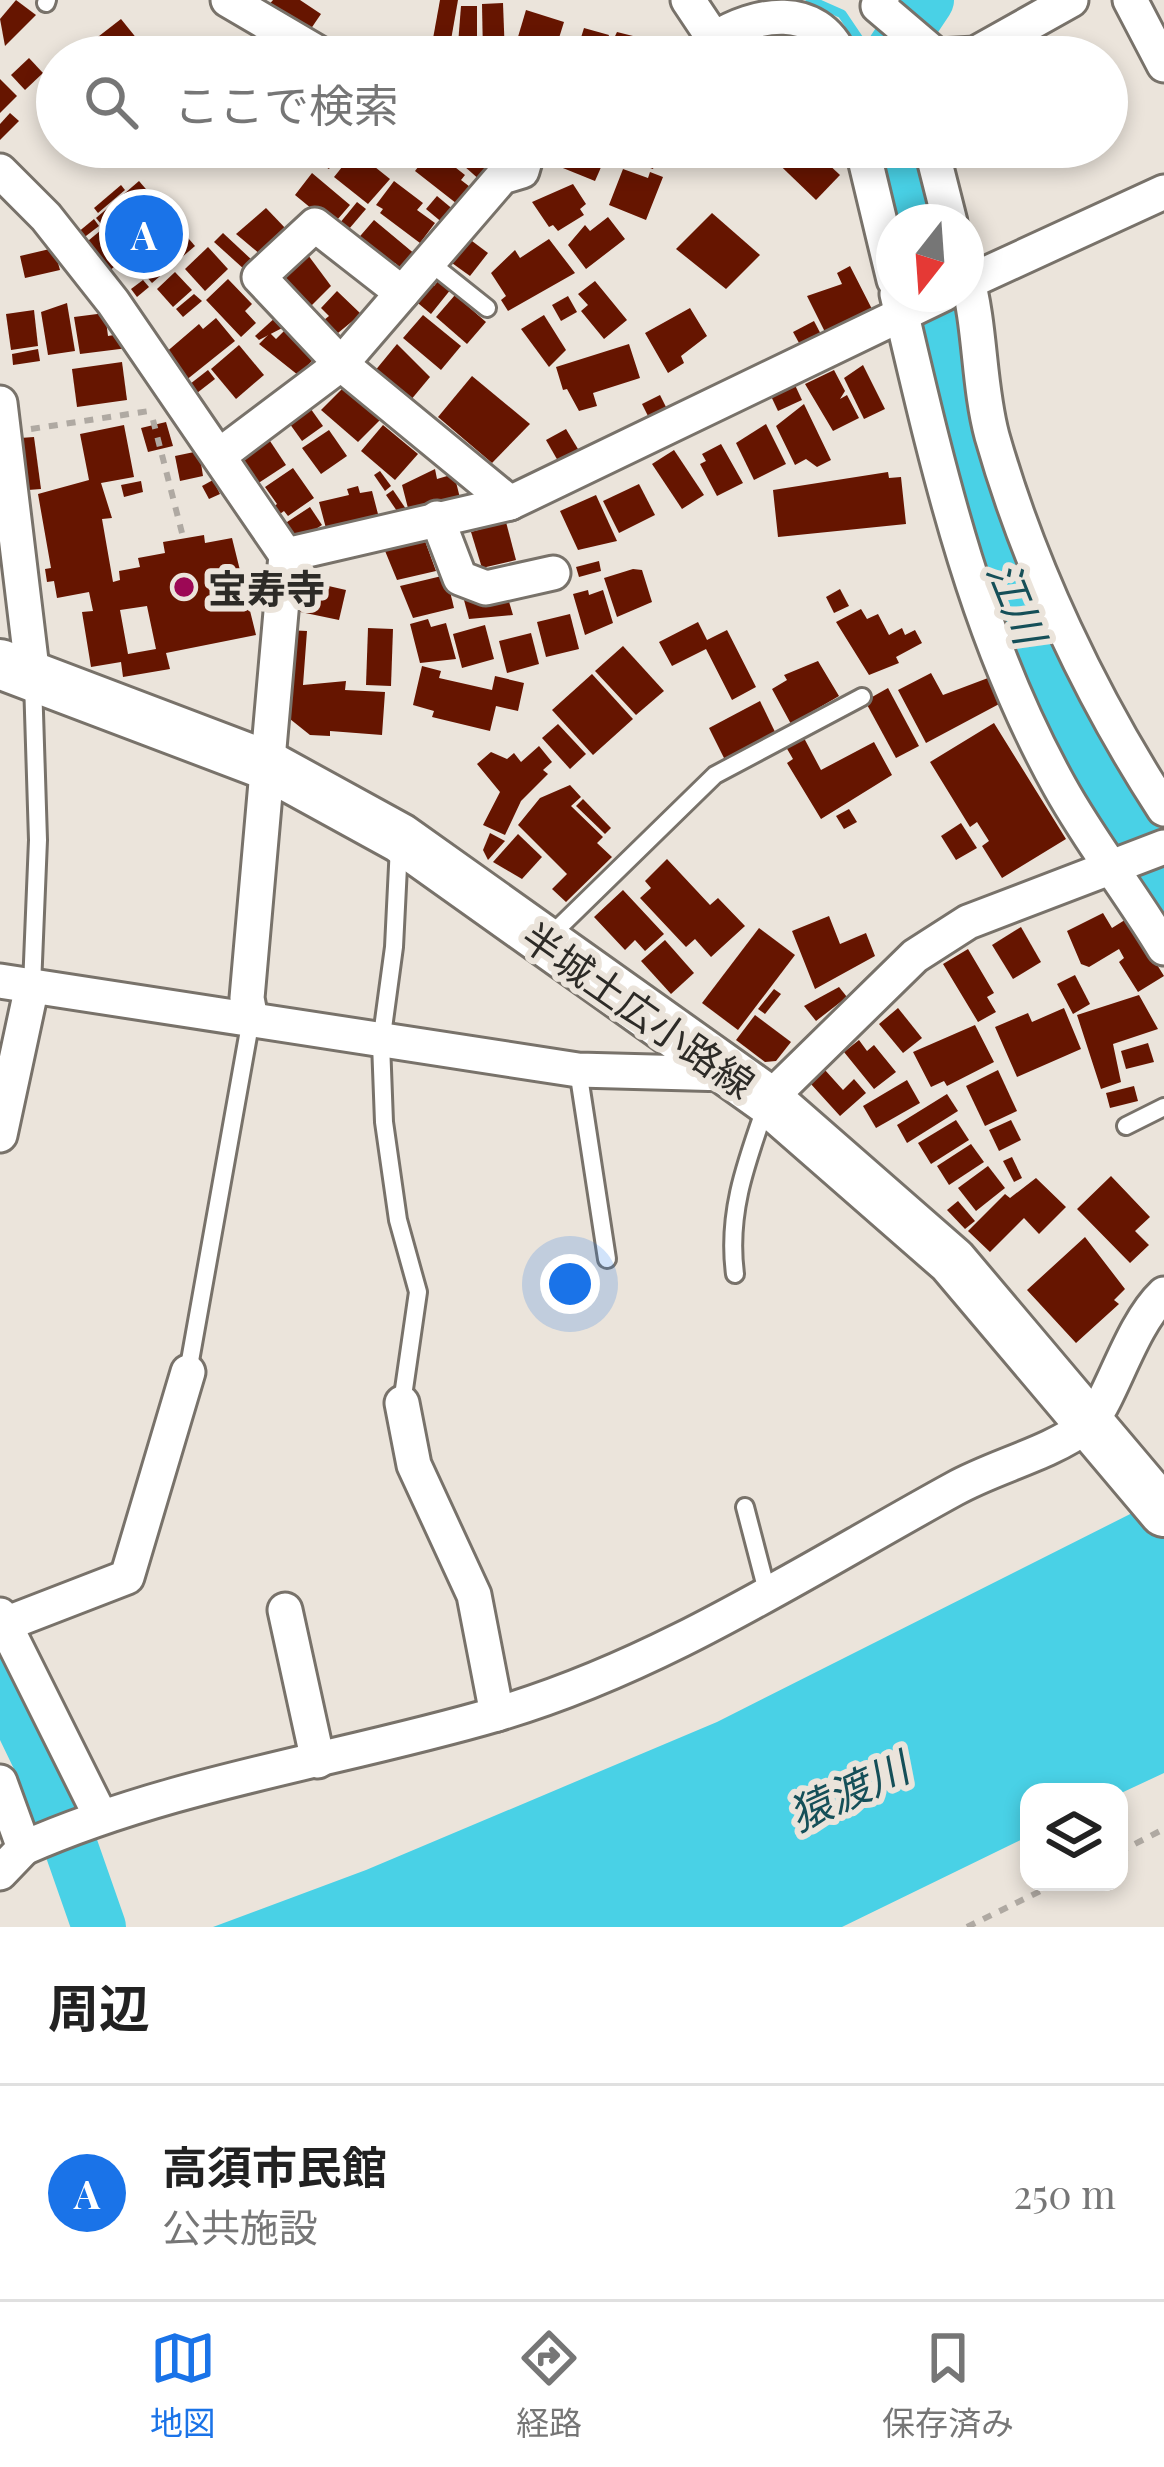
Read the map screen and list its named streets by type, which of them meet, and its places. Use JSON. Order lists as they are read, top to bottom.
{
  "streets": {
    "main road": ["半城土広小路線"]
  },
  "water": ["江川", "猿渡川"],
  "places": ["宝寿寺"],
  "north": "bottom",
  "page": {
    "search": "ここで検索",
    "pins": "A",
    "heading": "周辺",
    "list": [
      {
        "mark": "A",
        "name": "高須市民館",
        "note": "公共施設",
        "value": "250 m"
      }
    ],
    "nav": ["地図", "経路", "保存済み"]
  }
}
